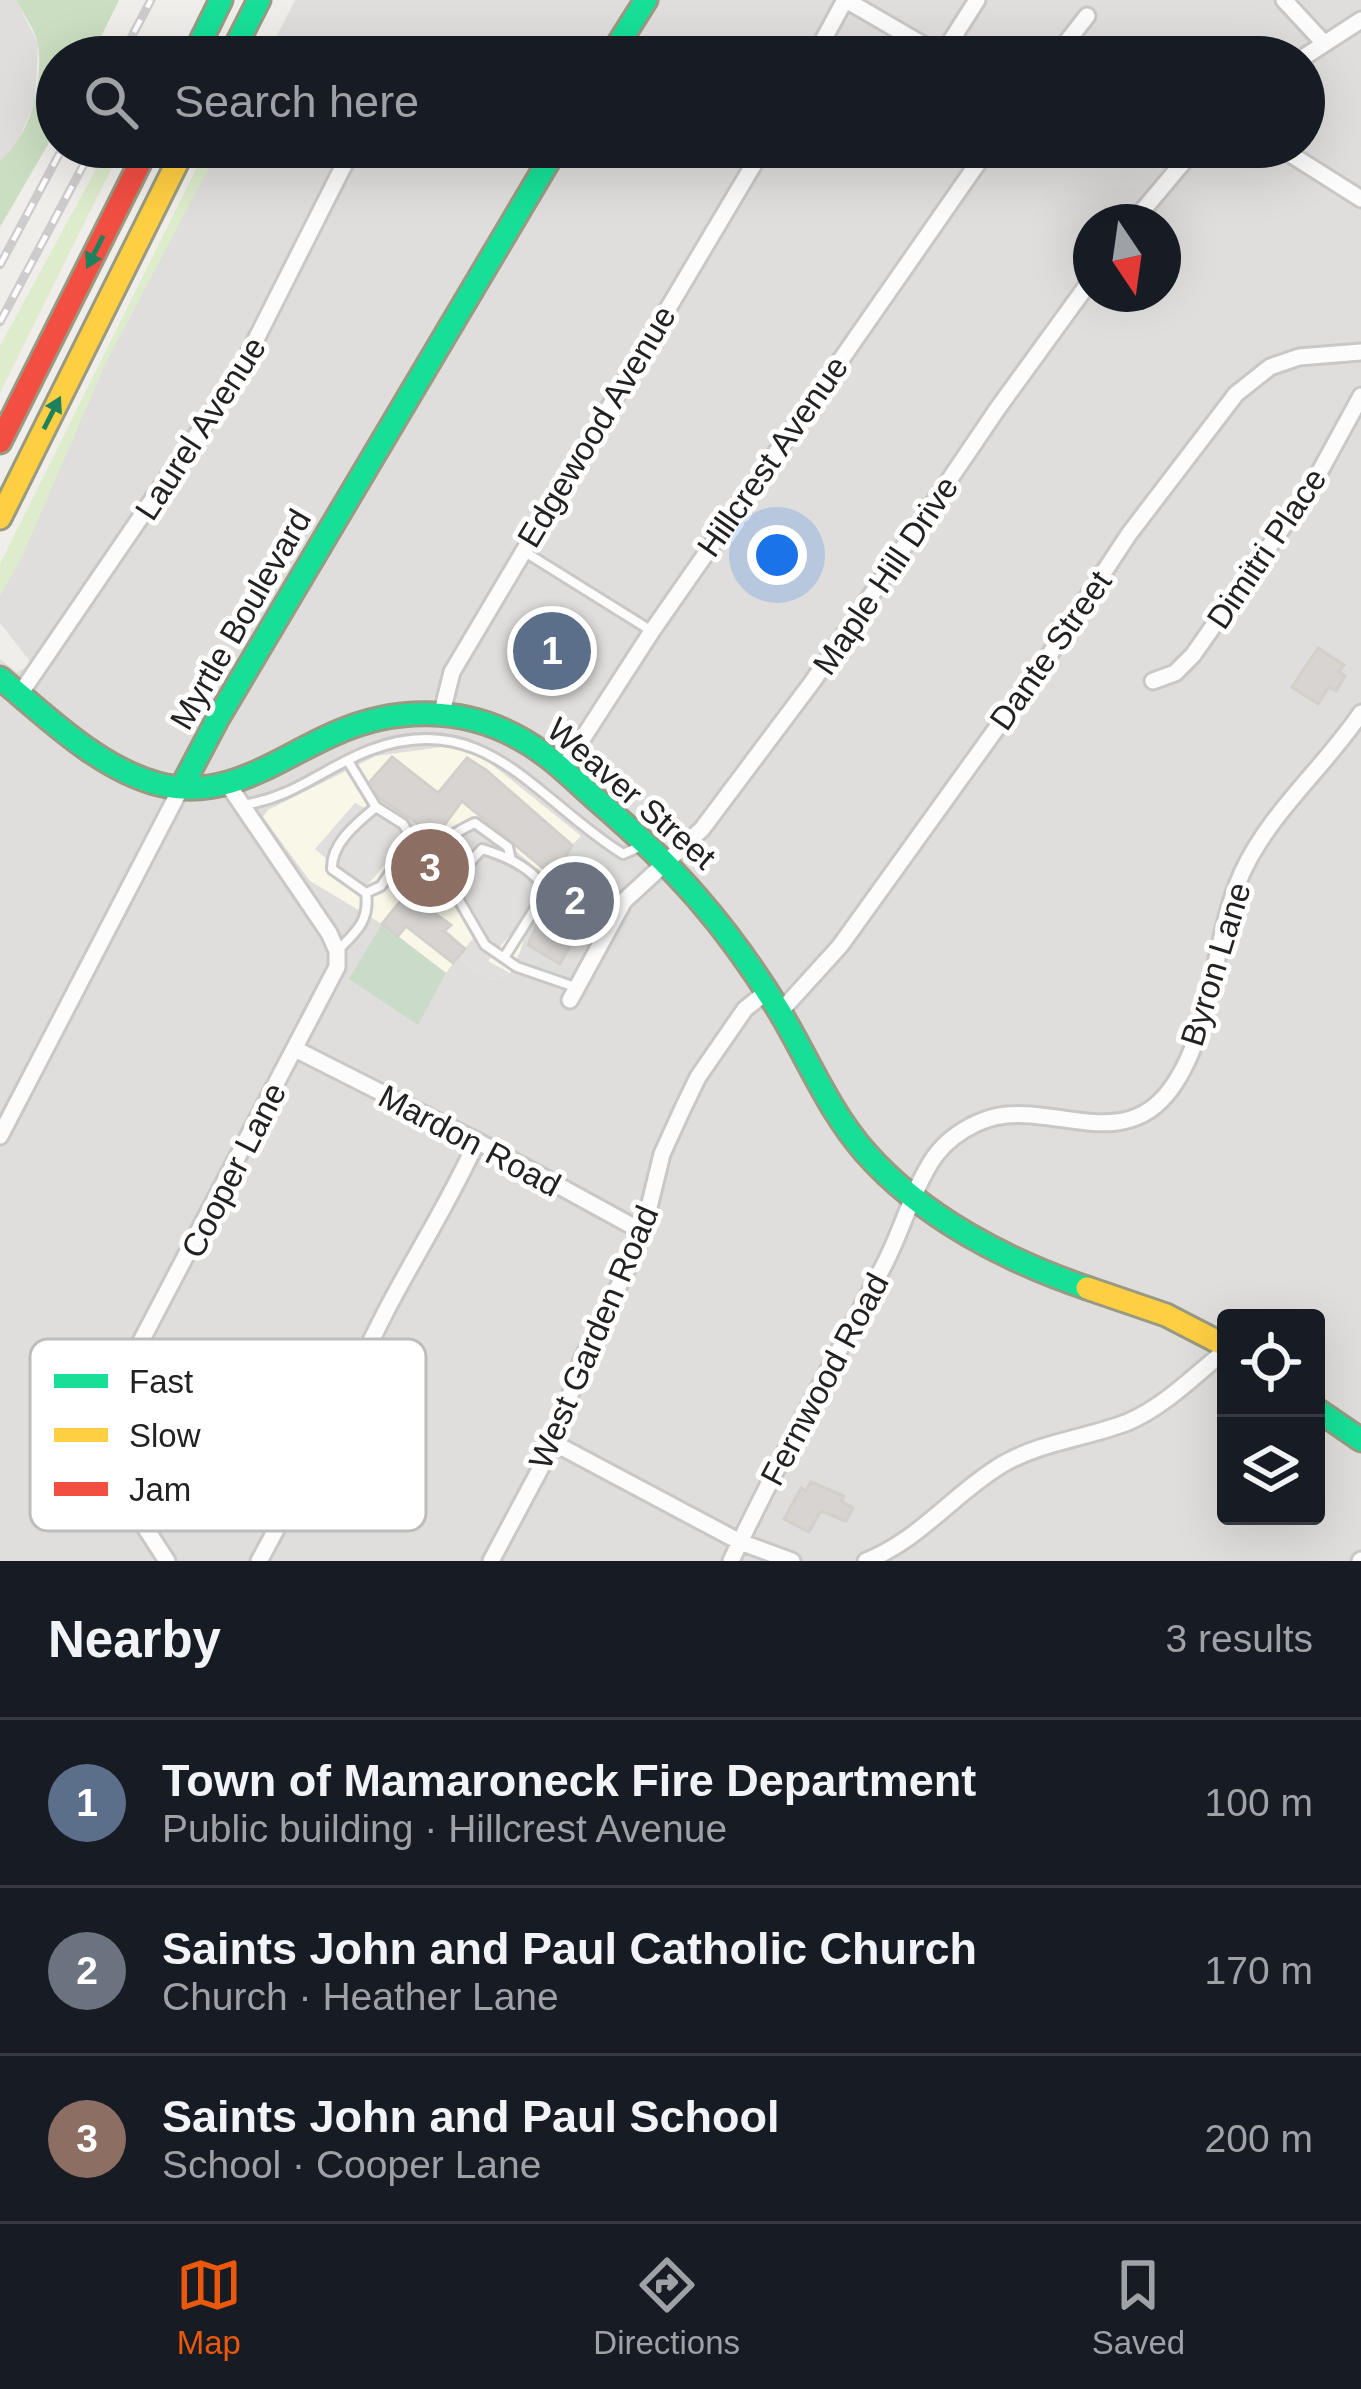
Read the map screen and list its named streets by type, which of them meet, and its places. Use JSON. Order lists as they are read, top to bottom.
{
  "streets": {
    "main road": ["Myrtle Boulevard", "Weaver Street"],
    "street": [
      "Edgewood Avenue",
      "Laurel Avenue",
      "Hillcrest Avenue",
      "Dimitri Place",
      "Maple Hill Drive",
      "Dante Street",
      "Byron Lane",
      "Mardon Road",
      "Cooper Lane",
      "West Garden Road",
      "Fernwood Road"
    ]
  },
  "crossings": [
    ["Edgewood Avenue", "Weaver Street"],
    ["Laurel Avenue", "Weaver Street"],
    ["Hillcrest Avenue", "Weaver Street"],
    ["Maple Hill Drive", "Weaver Street"],
    ["Myrtle Boulevard", "Weaver Street"],
    ["Dante Street", "Weaver Street"],
    ["Weaver Street", "Byron Lane"],
    ["Weaver Street", "West Garden Road"],
    ["Weaver Street", "Fernwood Road"],
    ["Byron Lane", "Fernwood Road"],
    ["Mardon Road", "Cooper Lane"],
    ["Mardon Road", "West Garden Road"]
  ],
  "legend": ["Fast", "Slow", "Jam"],
  "north": "bottom",
  "page": {
    "search": "Search here",
    "pins": ["1", "3", "2"],
    "heading": ["Nearby", "3 results"],
    "list": [
      {
        "mark": "1",
        "name": "Town of Mamaroneck Fire Department",
        "note": "Public building · Hillcrest Avenue",
        "value": "100 m"
      },
      {
        "mark": "2",
        "name": "Saints John and Paul Catholic Church",
        "note": "Church · Heather Lane",
        "value": "170 m"
      },
      {
        "mark": "3",
        "name": "Saints John and Paul School",
        "note": "School · Cooper Lane",
        "value": "200 m"
      }
    ],
    "nav": ["Map", "Directions", "Saved"]
  }
}
